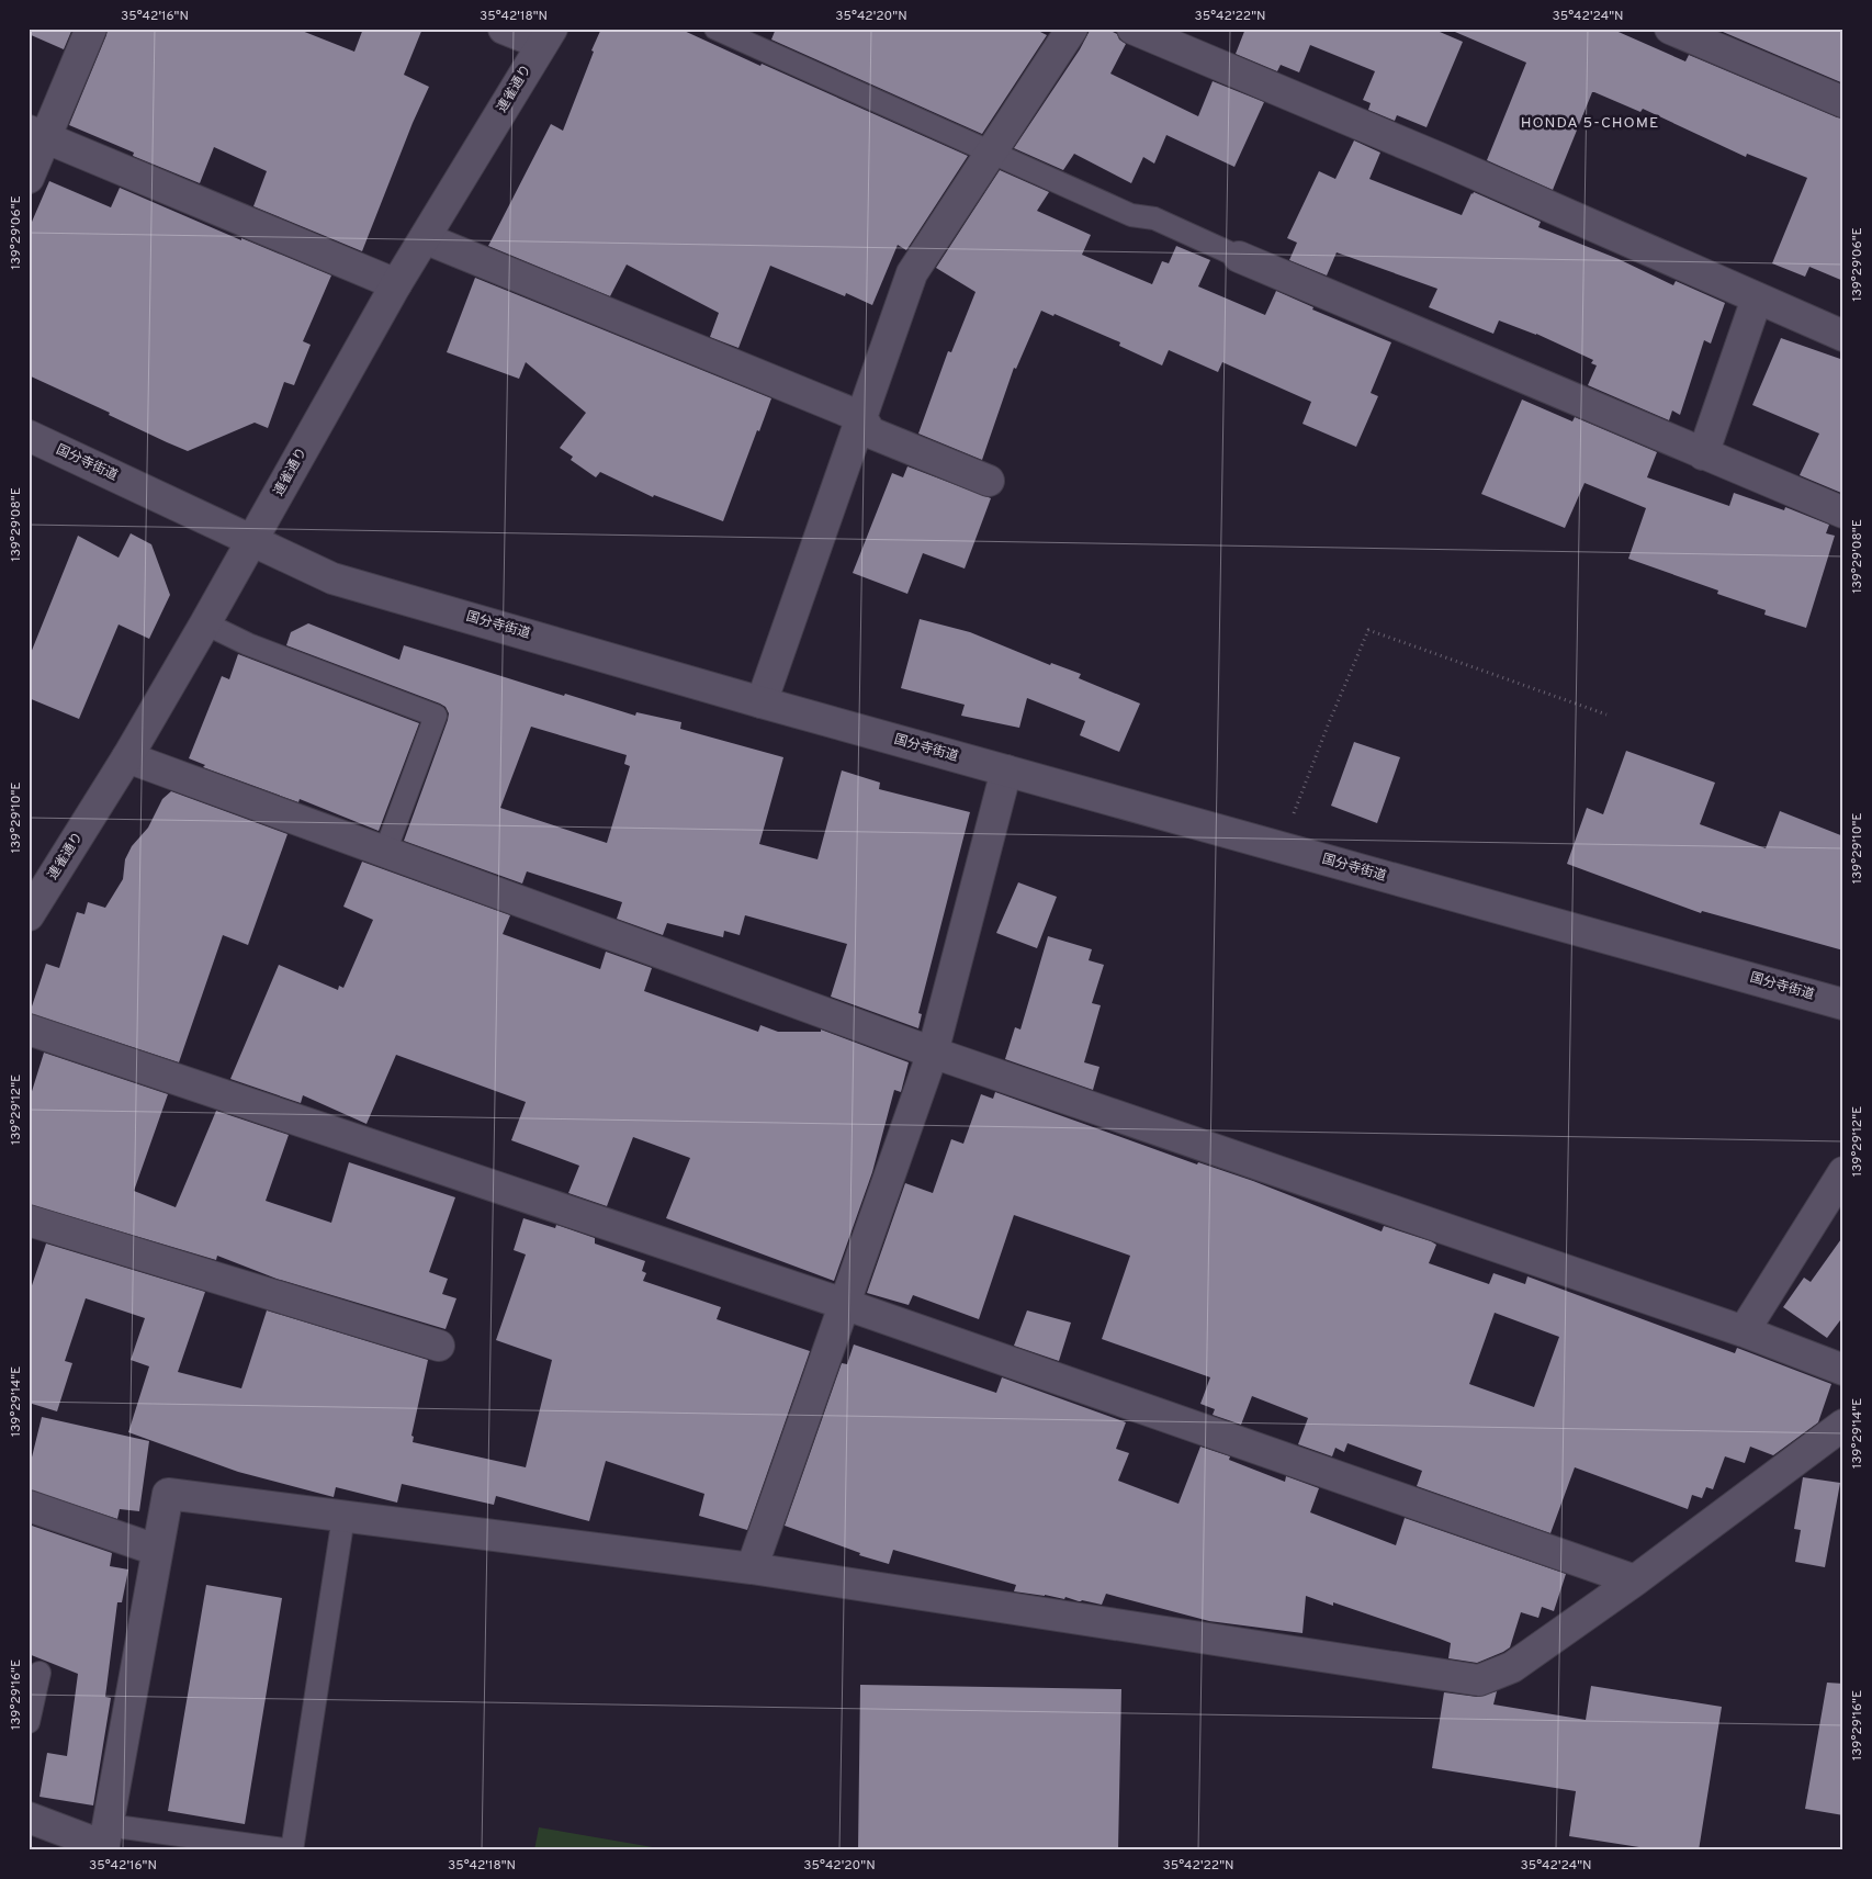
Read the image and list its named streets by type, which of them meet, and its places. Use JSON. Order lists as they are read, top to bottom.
{
  "streets": {
    "street": ["連雀通り", "国分寺街道"]
  },
  "crossings": [
    ["連雀通り", "国分寺街道"]
  ],
  "districts": ["HONDA 5-CHOME"],
  "coordinates": [
    "35°42'16\"N",
    "35°42'18\"N",
    "35°42'20\"N",
    "35°42'22\"N",
    "35°42'24\"N",
    "139°29'06\"E",
    "139°29'08\"E",
    "139°29'10\"E",
    "139°29'12\"E",
    "139°29'14\"E",
    "139°29'16\"E"
  ]
}
